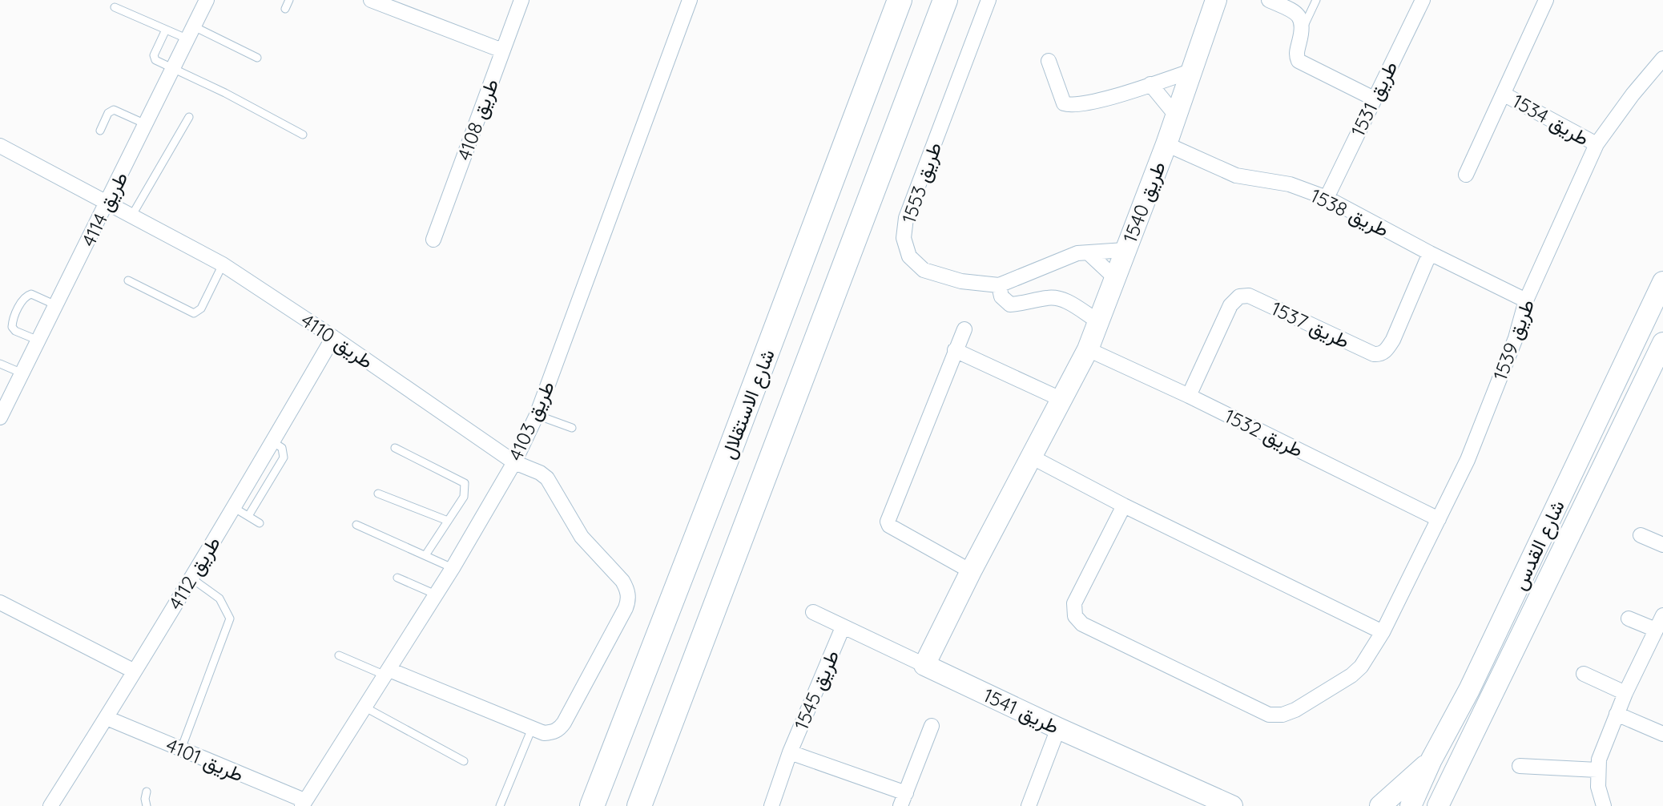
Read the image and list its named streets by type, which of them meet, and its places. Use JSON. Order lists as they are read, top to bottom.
{
  "streets": {
    "main road": [
      "طريق 1540",
      "شارع الاستقلال",
      "شارع القدس",
      "طريق 1541"
    ],
    "street": [
      "طريق 1531",
      "طريق 4108",
      "طريق 1534",
      "طريق 1553",
      "طريق 4114",
      "طريق 1538",
      "طريق 1537",
      "طريق 1539",
      "طريق 4110",
      "طريق 4103",
      "طريق 1532",
      "طريق 4112",
      "طريق 1545",
      "طريق 4101"
    ]
  },
  "crossings": [
    ["طريق 1531", "طريق 1538"],
    ["طريق 1534", "طريق 1539"],
    ["طريق 1553", "طريق 1540"],
    ["طريق 1540", "طريق 1538"],
    ["طريق 1540", "طريق 1532"],
    ["طريق 1540", "طريق 1541"],
    ["طريق 4114", "طريق 4110"],
    ["طريق 1538", "طريق 1537"],
    ["طريق 1538", "طريق 1539"],
    ["طريق 1537", "طريق 1532"],
    ["طريق 1539", "طريق 1532"],
    ["طريق 4110", "طريق 4103"],
    ["طريق 4110", "طريق 4112"],
    ["طريق 4103", "طريق 4101"],
    ["طريق 4112", "طريق 4101"],
    ["طريق 1545", "طريق 1541"]
  ]
}
